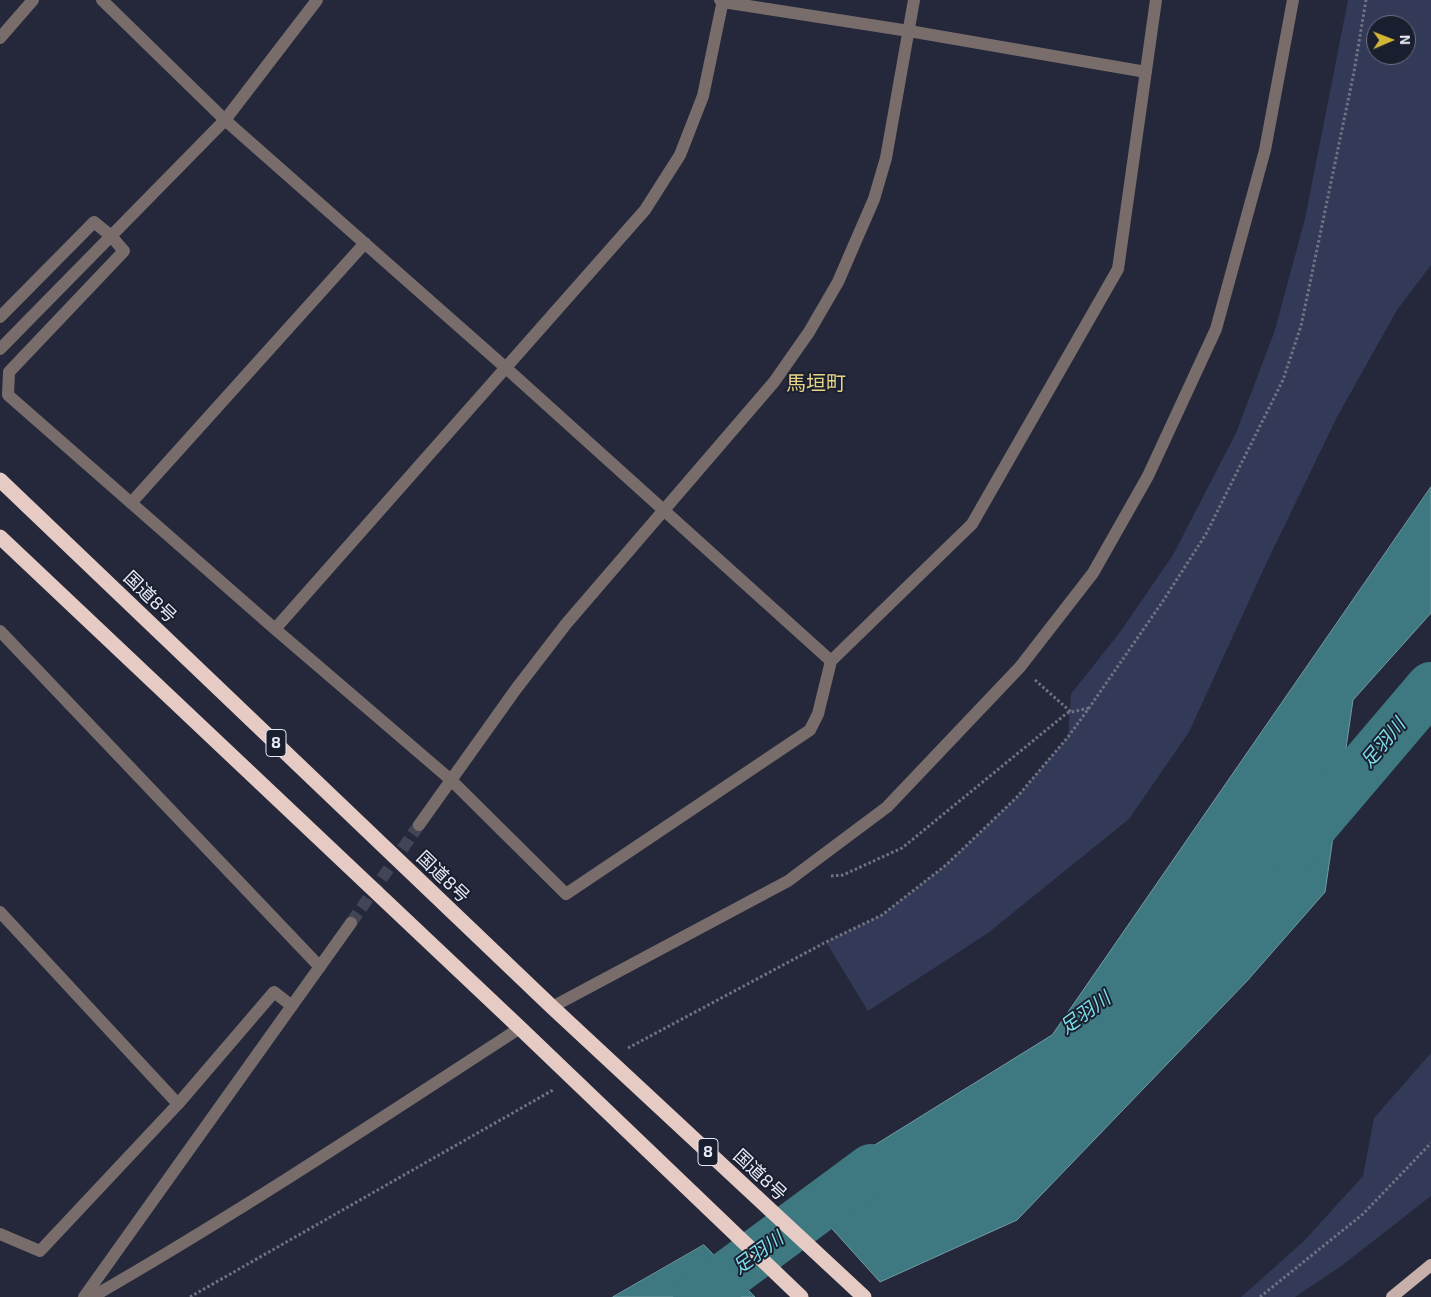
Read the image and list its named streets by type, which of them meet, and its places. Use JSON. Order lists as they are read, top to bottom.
{
  "streets": {
    "highway": ["国道8号", "8"]
  },
  "districts": ["馬垣町"],
  "water": ["足羽川"],
  "north": "right"
}
